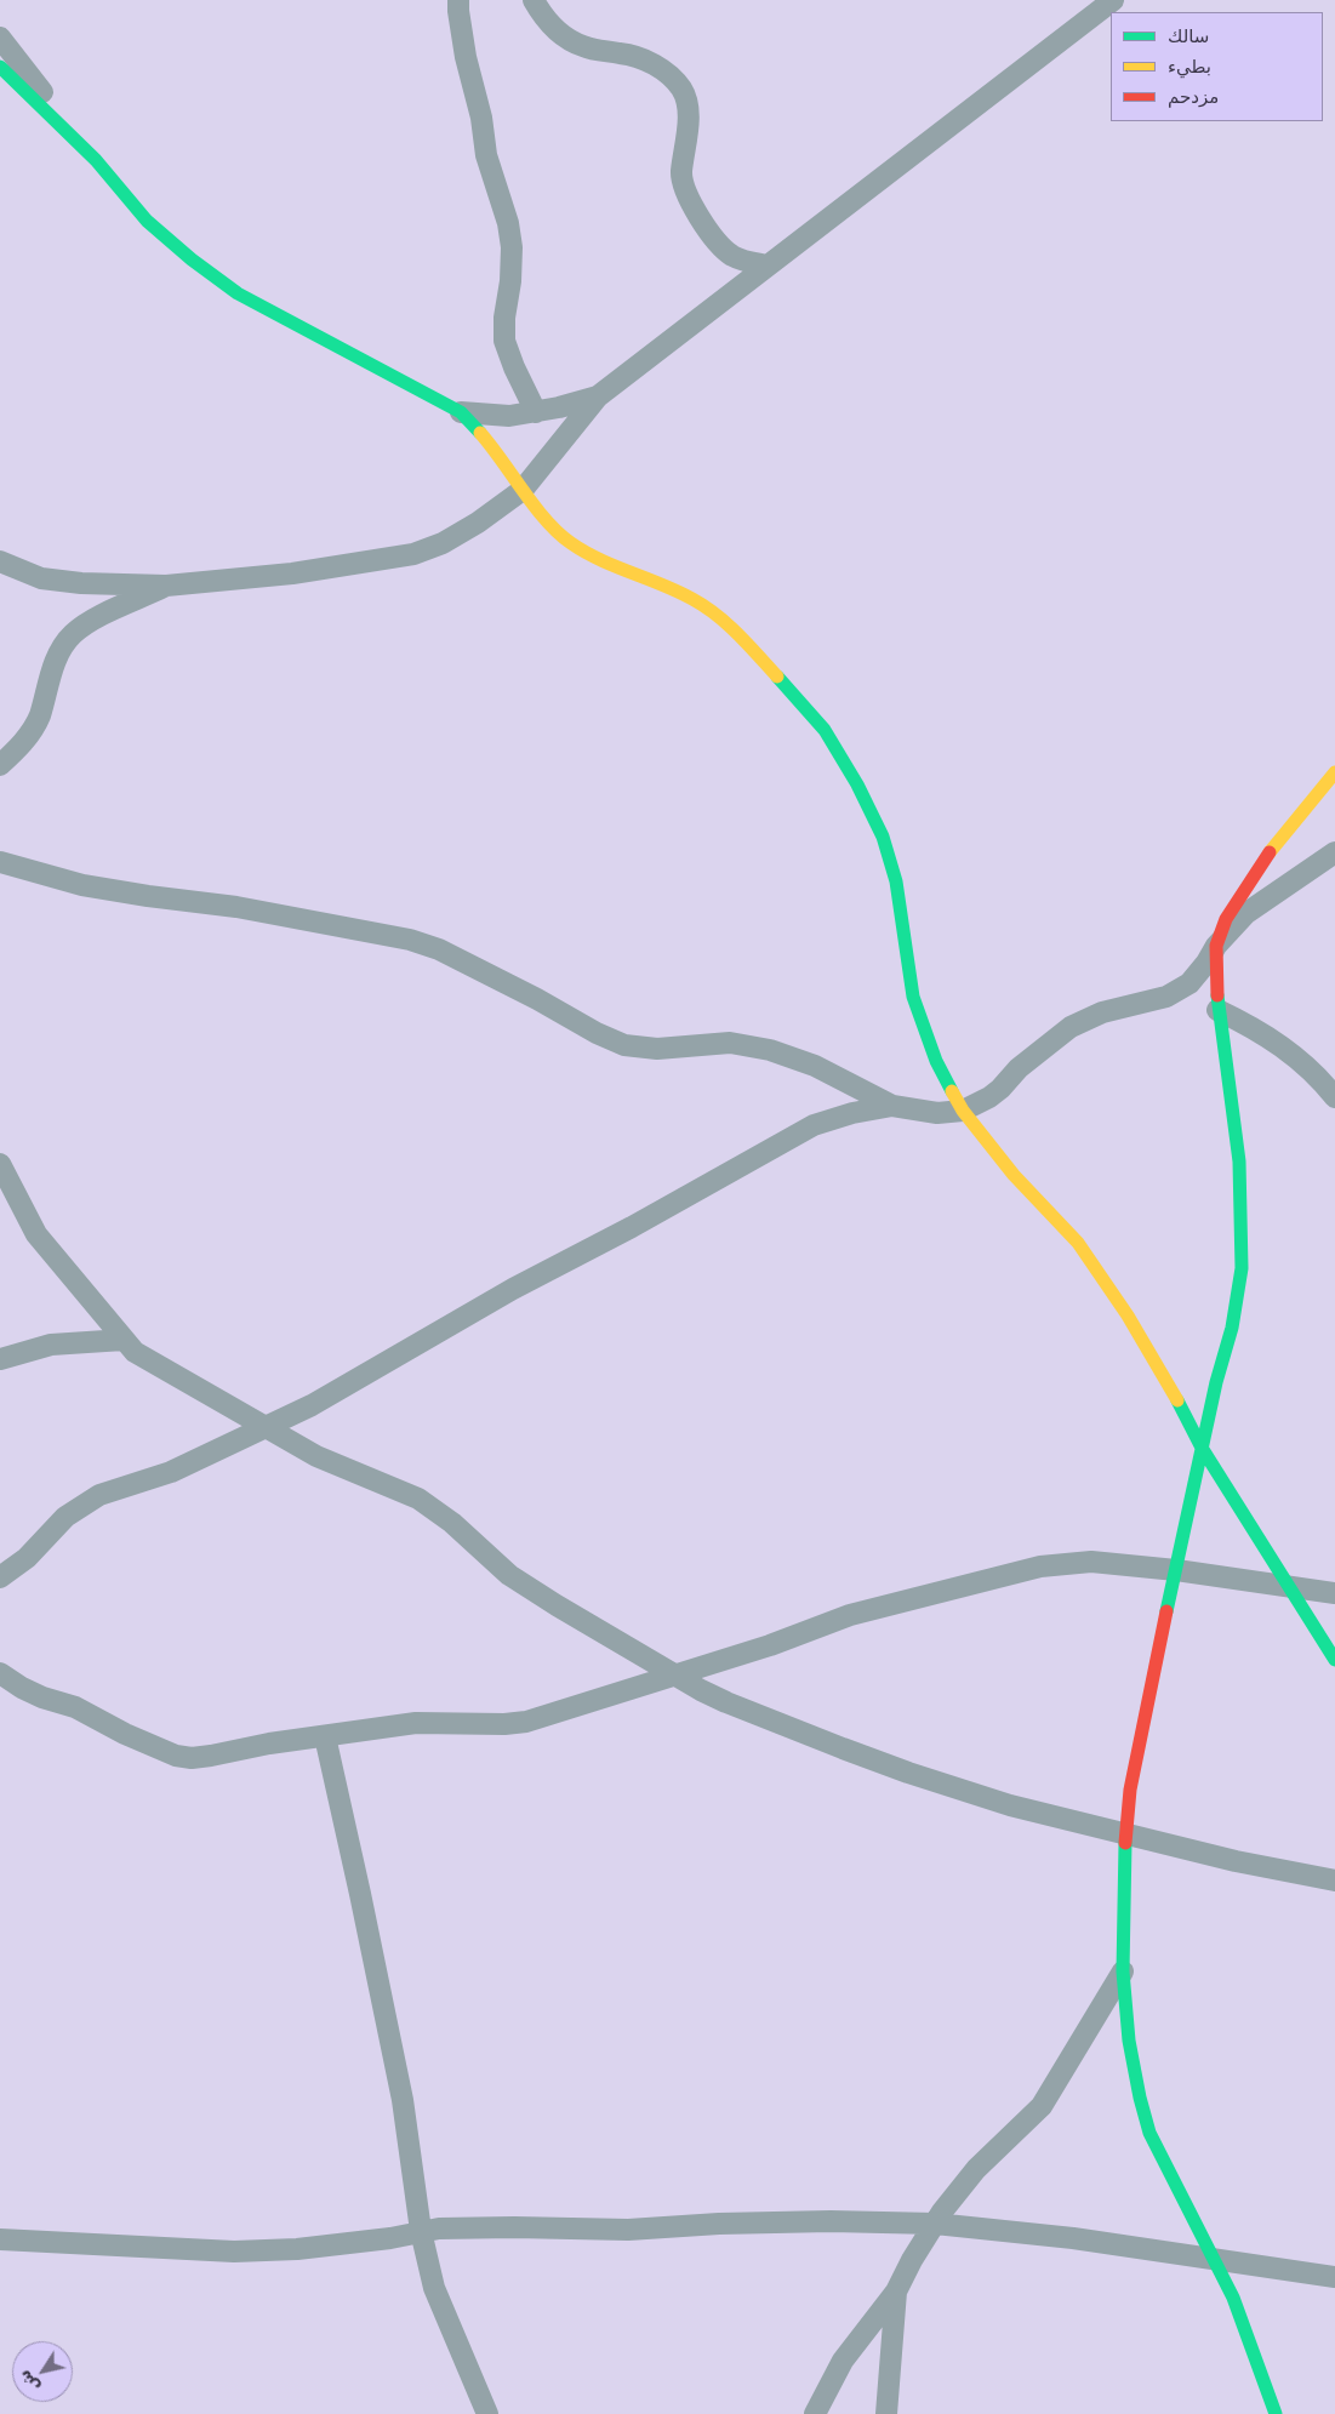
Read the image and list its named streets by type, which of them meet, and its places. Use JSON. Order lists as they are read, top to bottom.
{
  "legend": ["سالك", "بطيء", "مزدحم"],
  "north": "bottom left"
}
